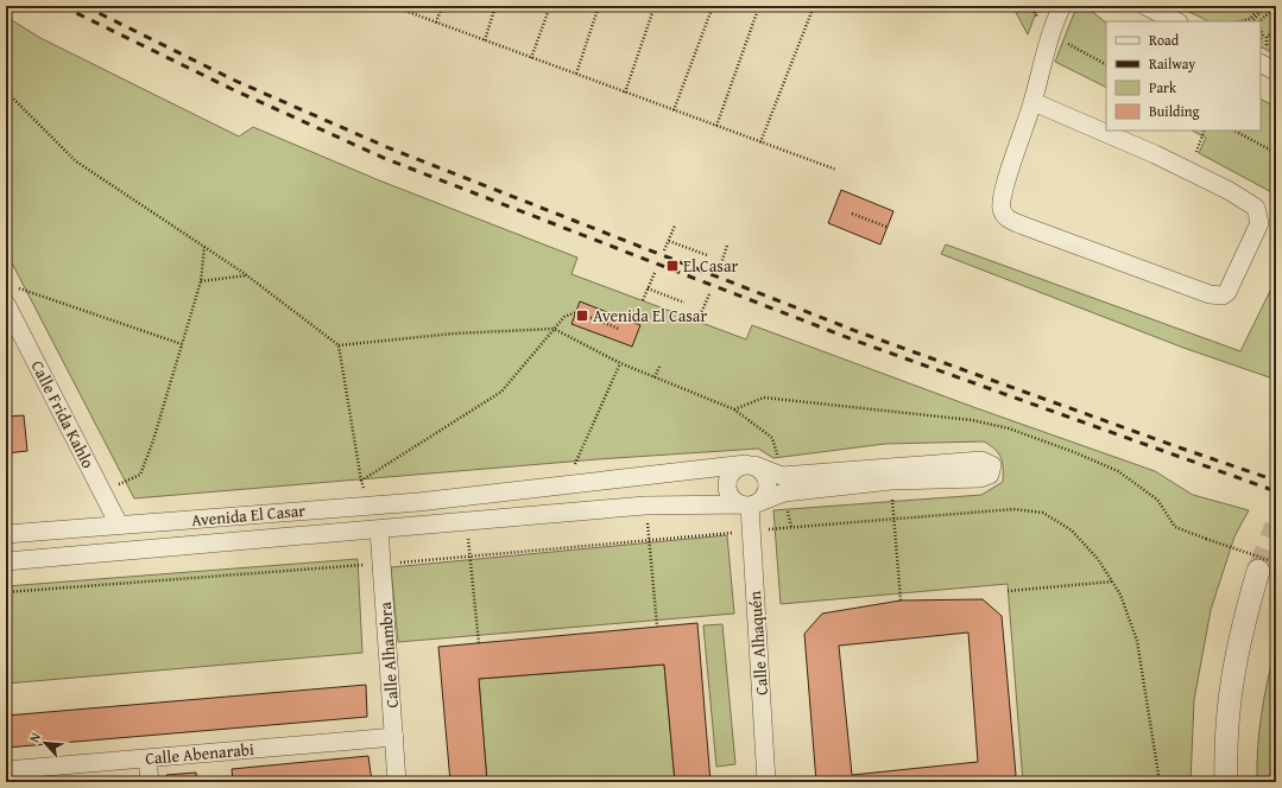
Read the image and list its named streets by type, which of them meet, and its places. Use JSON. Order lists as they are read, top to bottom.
{
  "streets": {
    "street": [
      "Calle Frida Kahlo",
      "Avenida El Casar",
      "Calle Alhaquén",
      "Calle Alhambra",
      "Calle Abenarabi"
    ]
  },
  "crossings": [
    ["Calle Frida Kahlo", "Avenida El Casar"],
    ["Avenida El Casar", "Calle Alhaquén"],
    ["Avenida El Casar", "Calle Alhambra"],
    ["Calle Alhambra", "Calle Abenarabi"]
  ],
  "places": {
    "transit": ["El Casar", "Avenida El Casar"]
  },
  "legend": [
    "Road",
    "Railway",
    "Park",
    "Building"
  ],
  "north": "top left"
}
